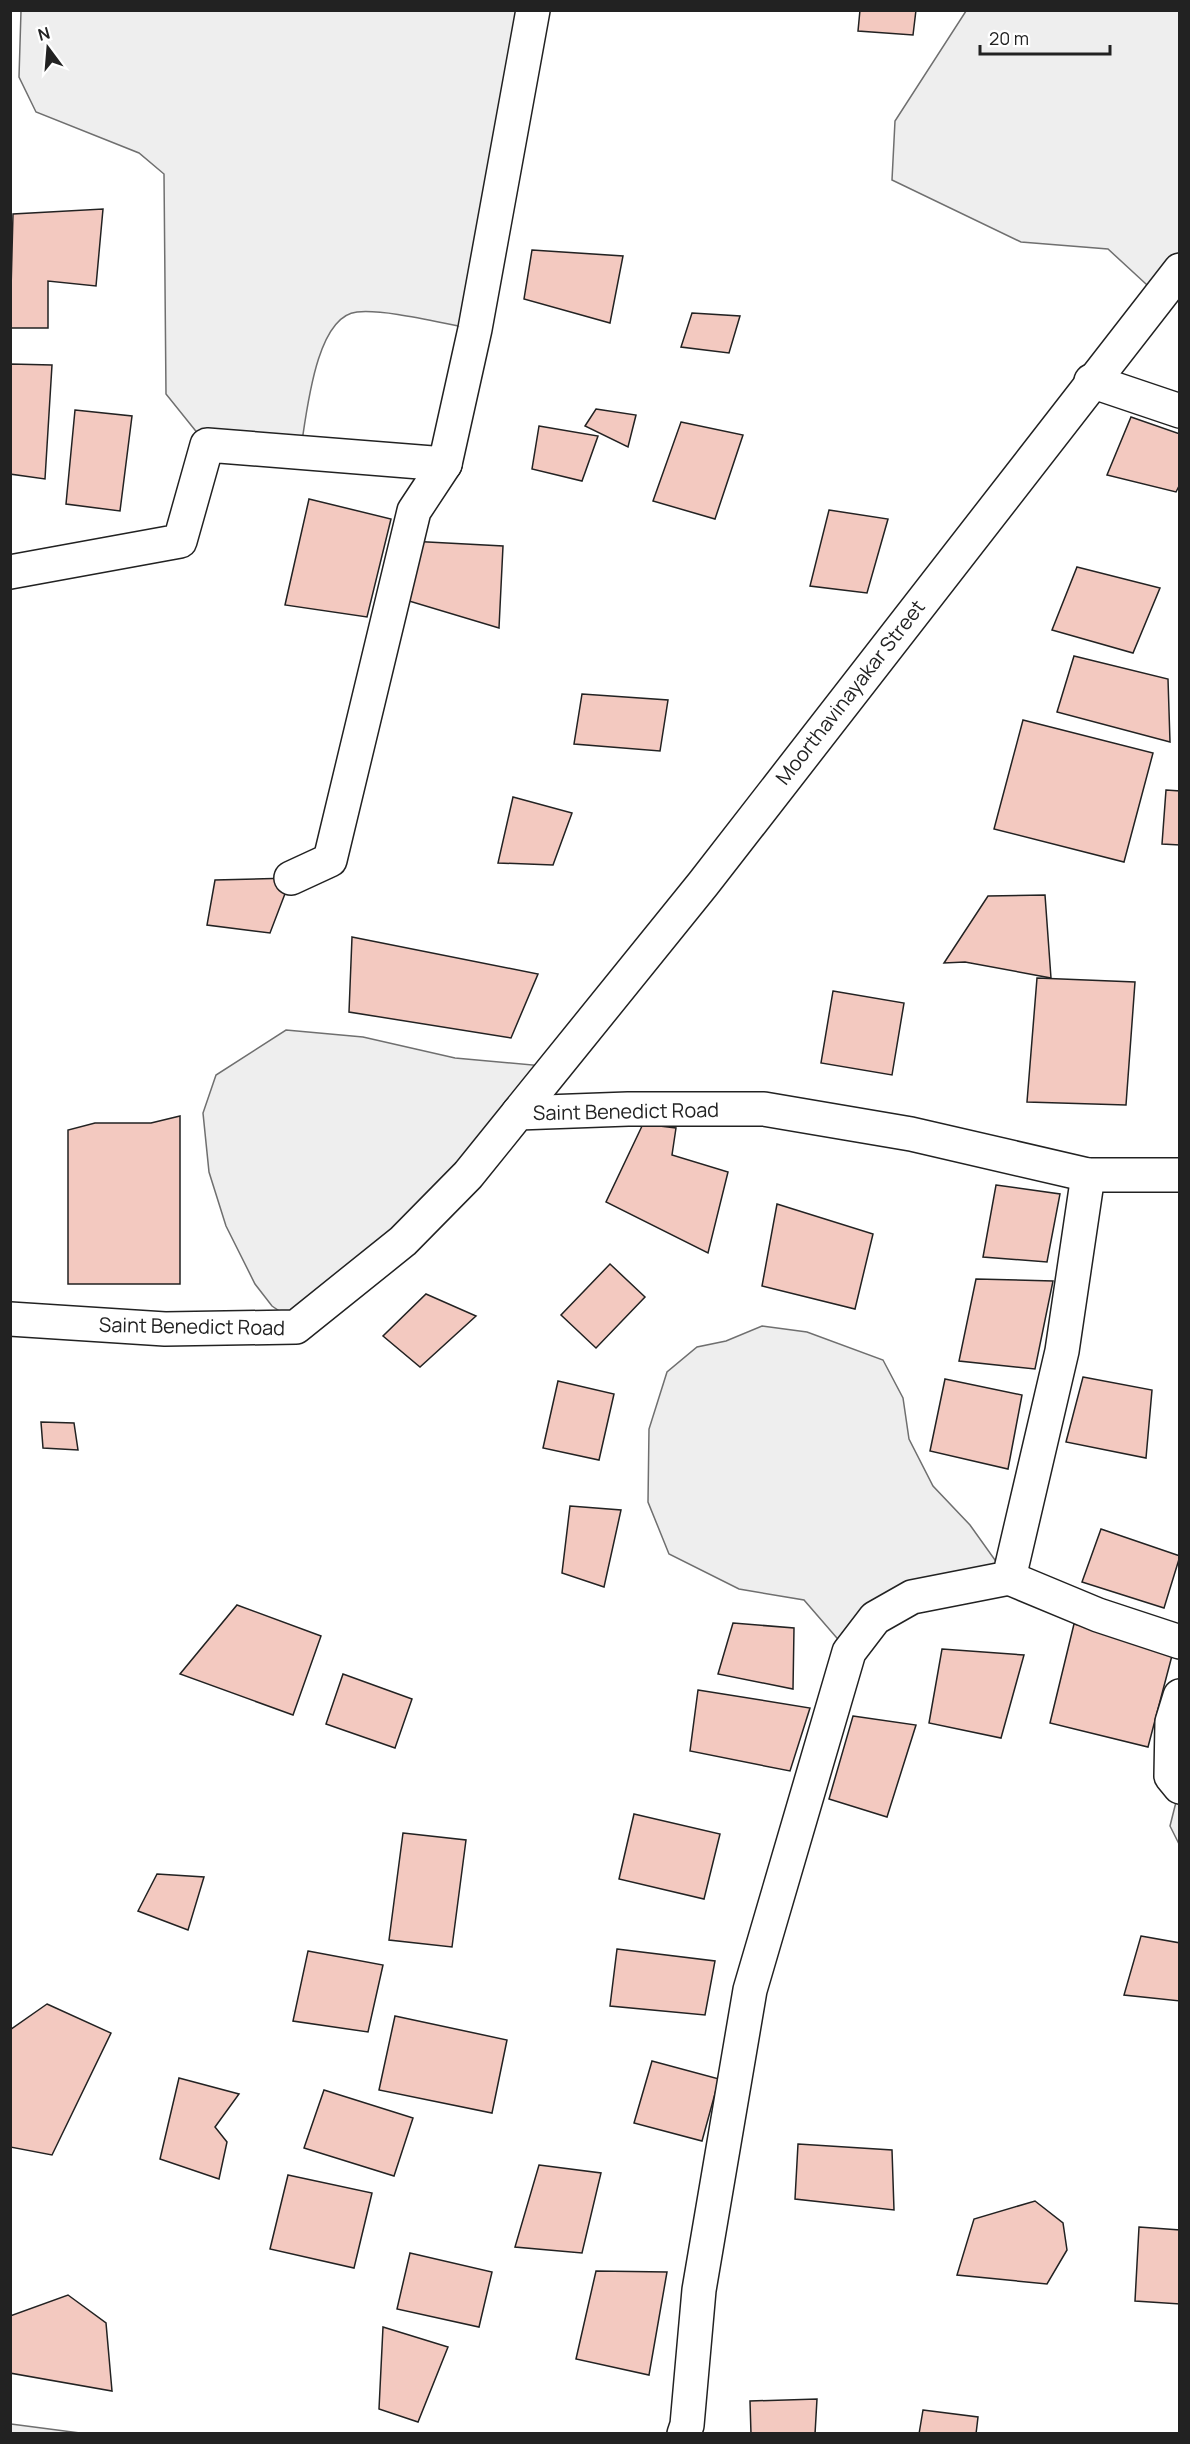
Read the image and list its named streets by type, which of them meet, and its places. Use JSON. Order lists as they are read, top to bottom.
{
  "streets": {
    "street": ["Moorthavinayakar Street", "Saint Benedict Road"]
  },
  "crossings": [
    ["Moorthavinayakar Street", "Saint Benedict Road"]
  ],
  "scale_bar": "20 m",
  "north": "top"
}
